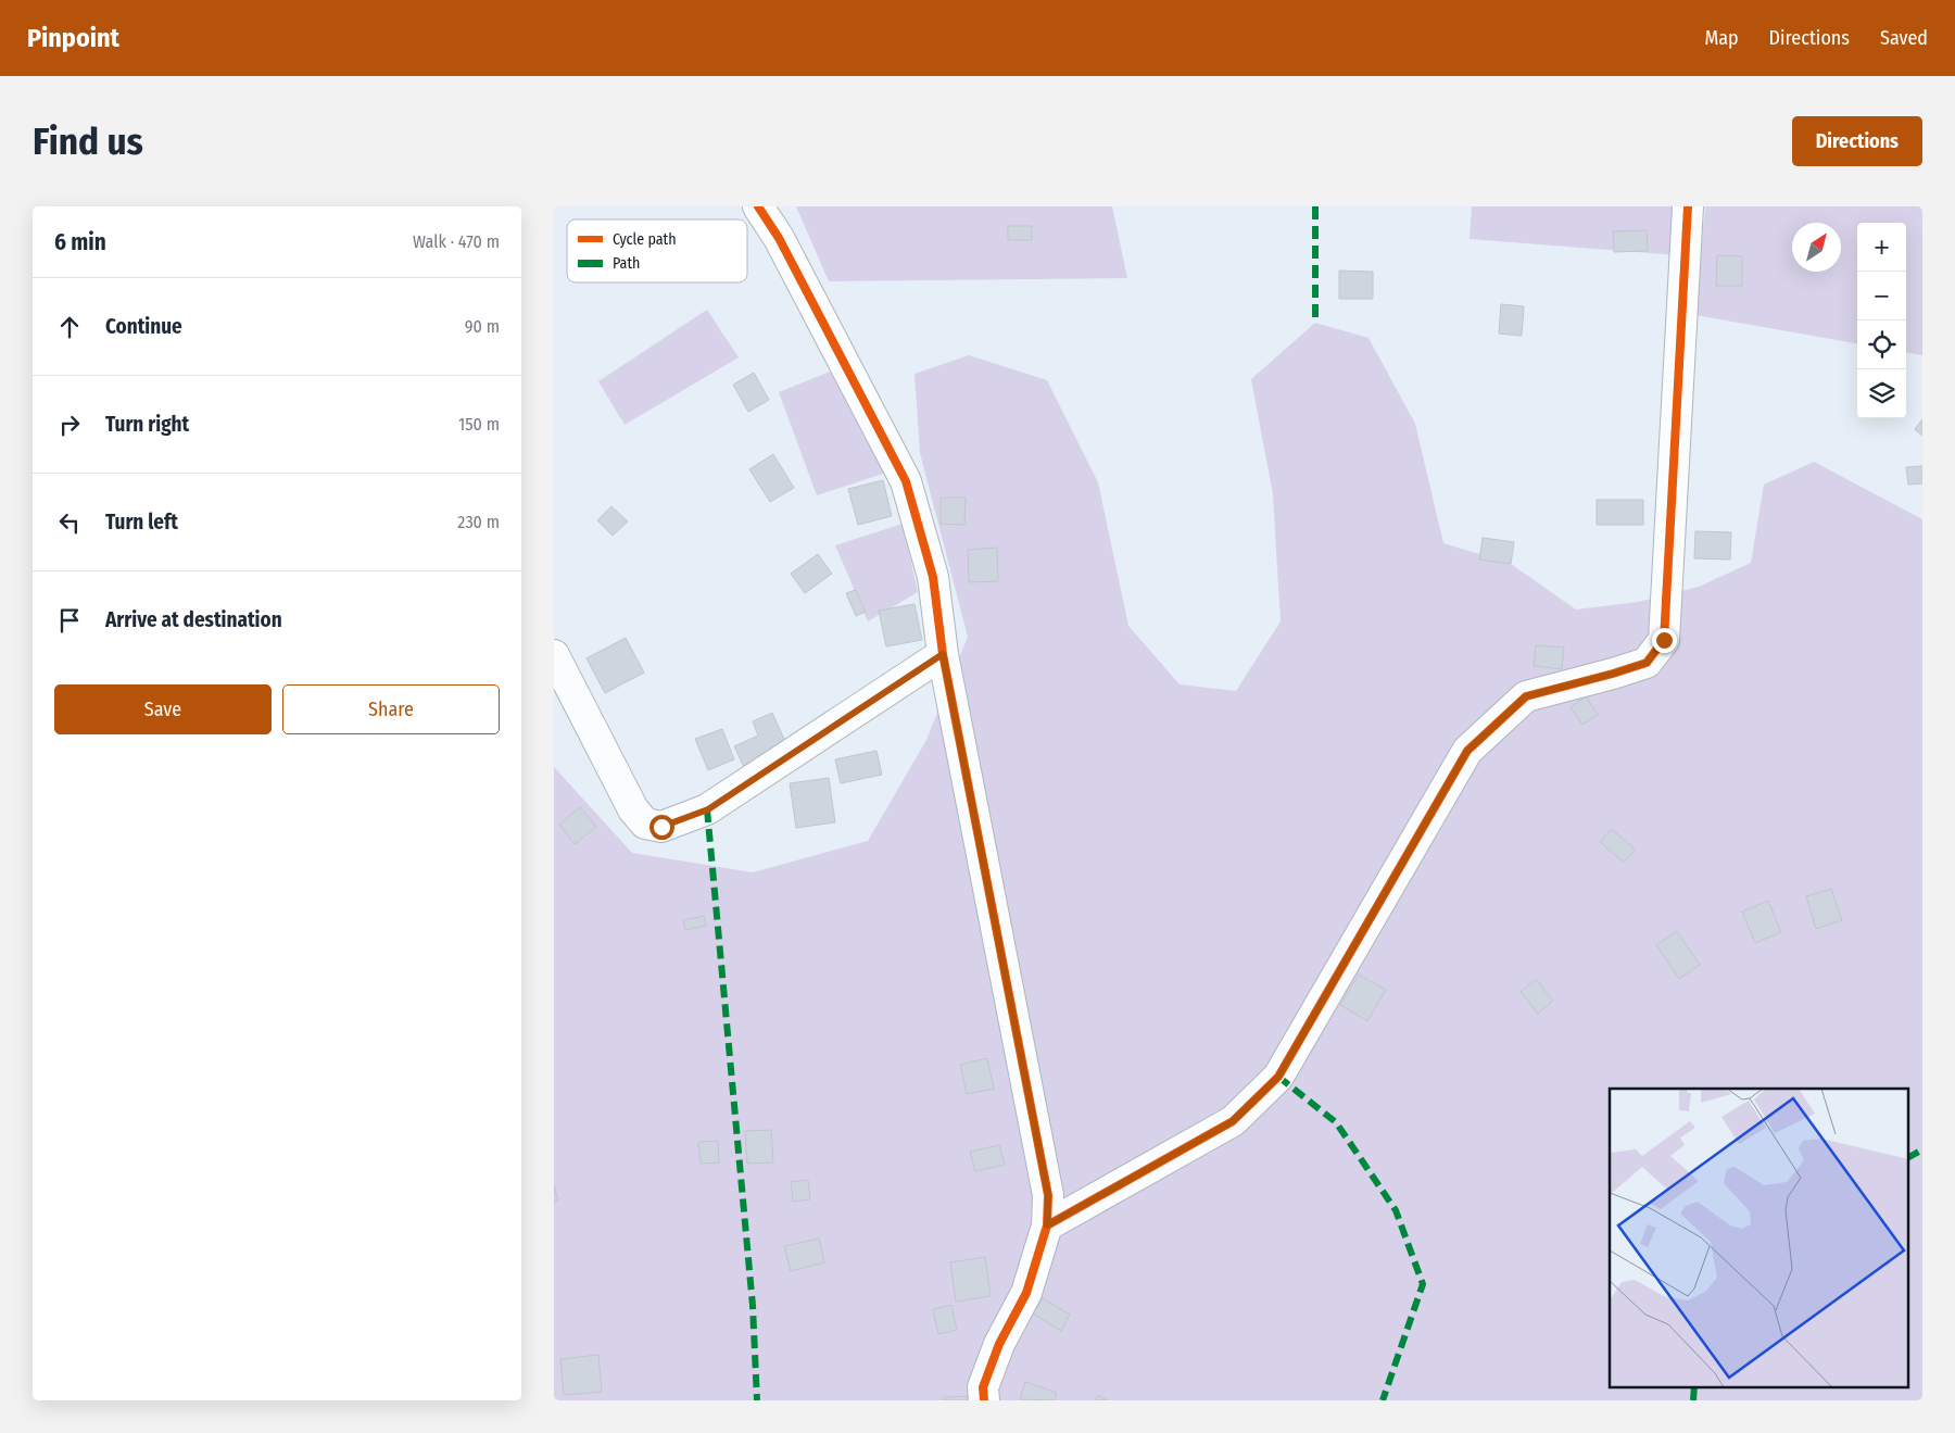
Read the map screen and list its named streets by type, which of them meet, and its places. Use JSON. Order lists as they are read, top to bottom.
{
  "legend": ["Cycle path", "Path"],
  "north": "top right",
  "page": {
    "header": "Pinpoint",
    "nav": ["Map", "Directions", "Saved"],
    "buttons": [
      "Directions",
      ["Save", "Share"]
    ],
    "title": "Find us",
    "heading": ["6 min", "Walk · 470 m"],
    "map_buttons": ["+", "−"],
    "list": [
      ["Continue", "90 m"],
      ["Turn right", "150 m"],
      ["Turn left", "230 m"],
      "Arrive at destination"
    ]
  }
}
